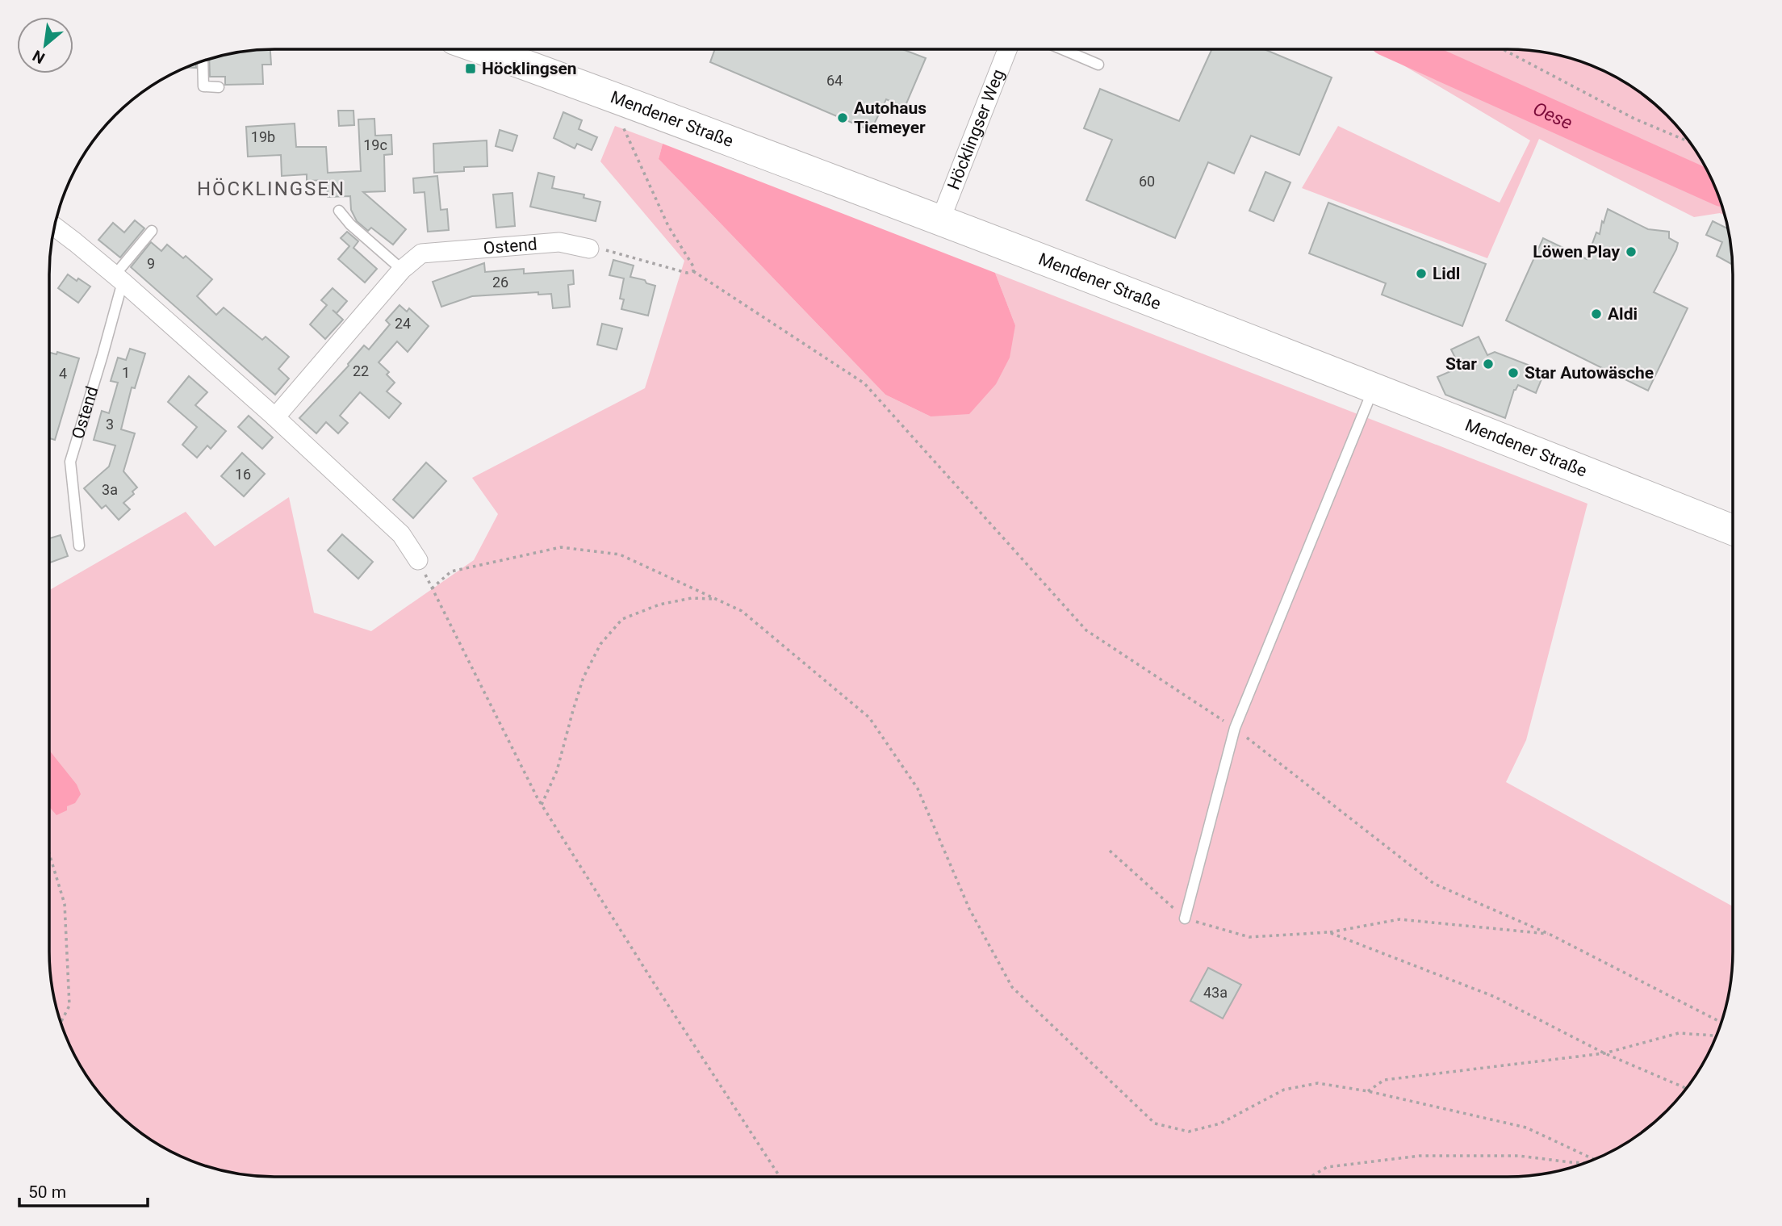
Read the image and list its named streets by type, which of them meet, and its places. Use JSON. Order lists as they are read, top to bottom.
{
  "streets": {
    "main road": ["Mendener Straße"],
    "street": ["Höcklingser Weg", "Ostend"]
  },
  "crossings": [
    ["Mendener Straße", "Höcklingser Weg"]
  ],
  "districts": ["HÖCKLINGSEN"],
  "water": ["Oese"],
  "places": {
    "transit": ["Höcklingsen"],
    "other": [
      "Autohaus Tiemeyer",
      "Löwen Play",
      "Lidl",
      "Aldi",
      "Star",
      "Star Autowäsche"
    ]
  },
  "house_numbers": [
    "64",
    "19b",
    "19c",
    "60",
    "9",
    "26",
    "24",
    "22",
    "1",
    "4",
    "3",
    "16",
    "3a",
    "43a"
  ],
  "scale_bar": "50 m",
  "north": "bottom left"
}
